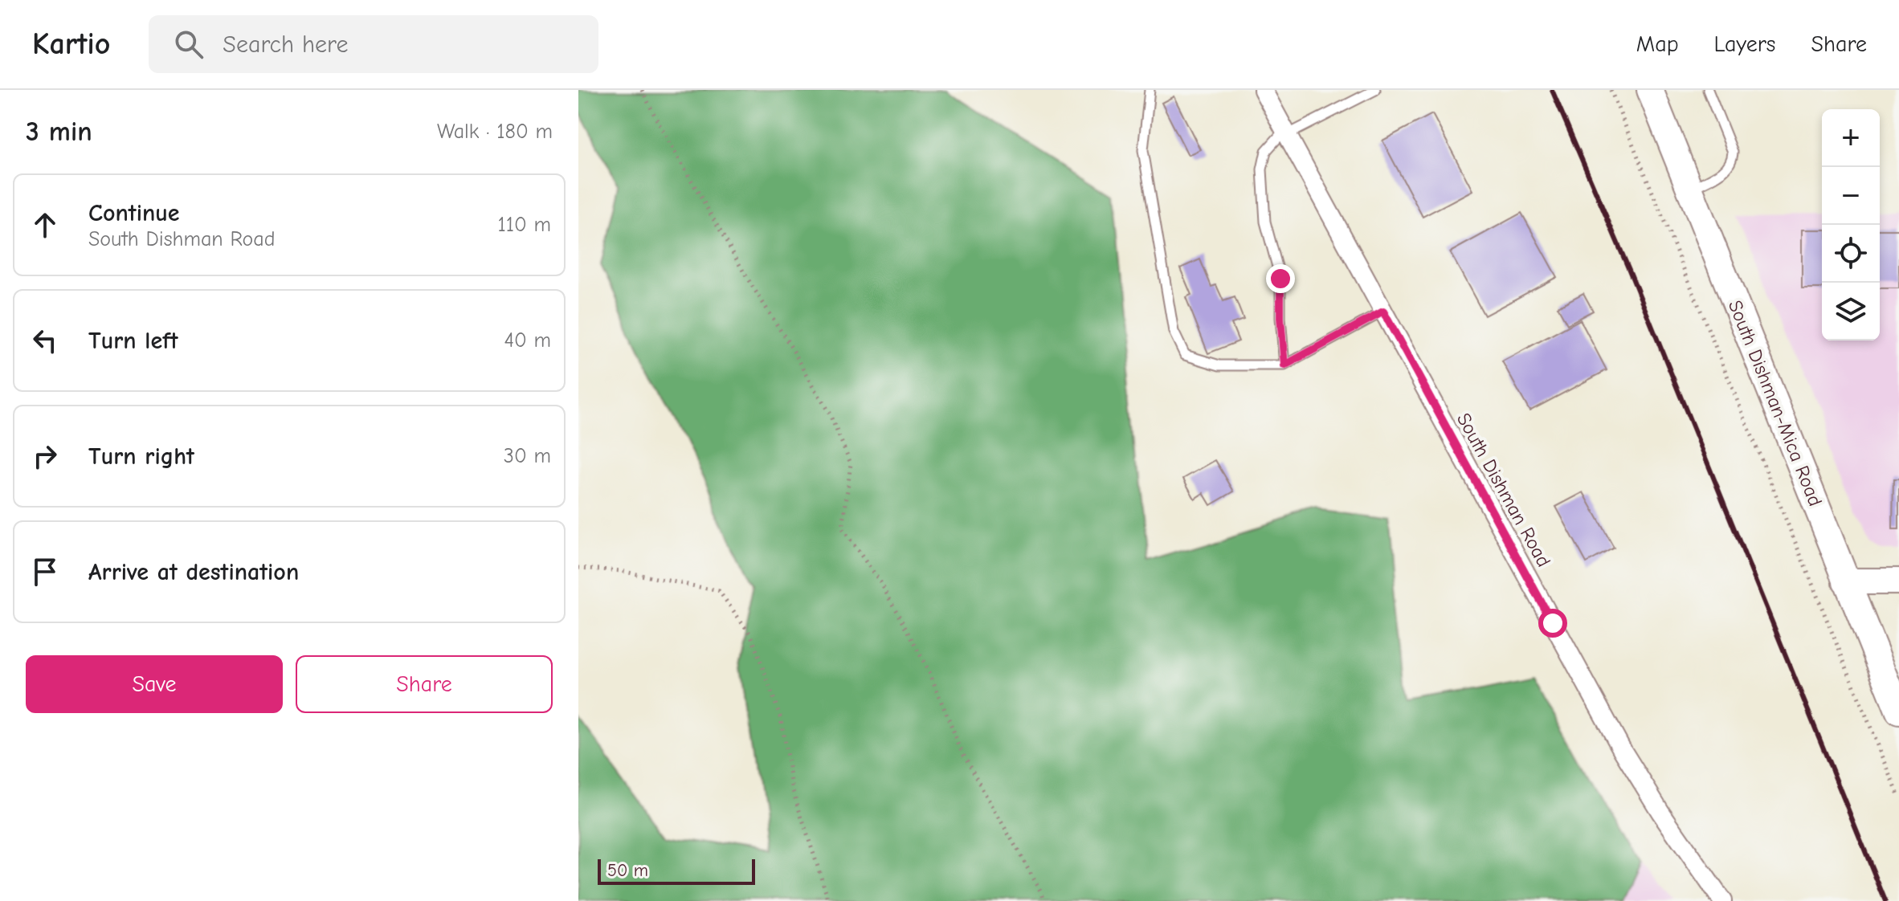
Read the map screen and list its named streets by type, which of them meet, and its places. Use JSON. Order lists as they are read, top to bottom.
{
  "streets": {
    "main road": ["South Dishman-Mica Road"],
    "street": ["South Dishman Road"]
  },
  "scale_bar": "50 m",
  "page": {
    "header": "Kartio",
    "search": "Search here",
    "nav": ["Map", "Layers", "Share"],
    "heading": ["3 min", "Walk · 180 m"],
    "map_buttons": ["+", "−"],
    "list": [
      ["Continue", "South Dishman Road", "110 m"],
      ["Turn left", "40 m"],
      ["Turn right", "30 m"],
      "Arrive at destination"
    ],
    "buttons": ["Save", "Share"],
    "scale": "50 m"
  }
}
